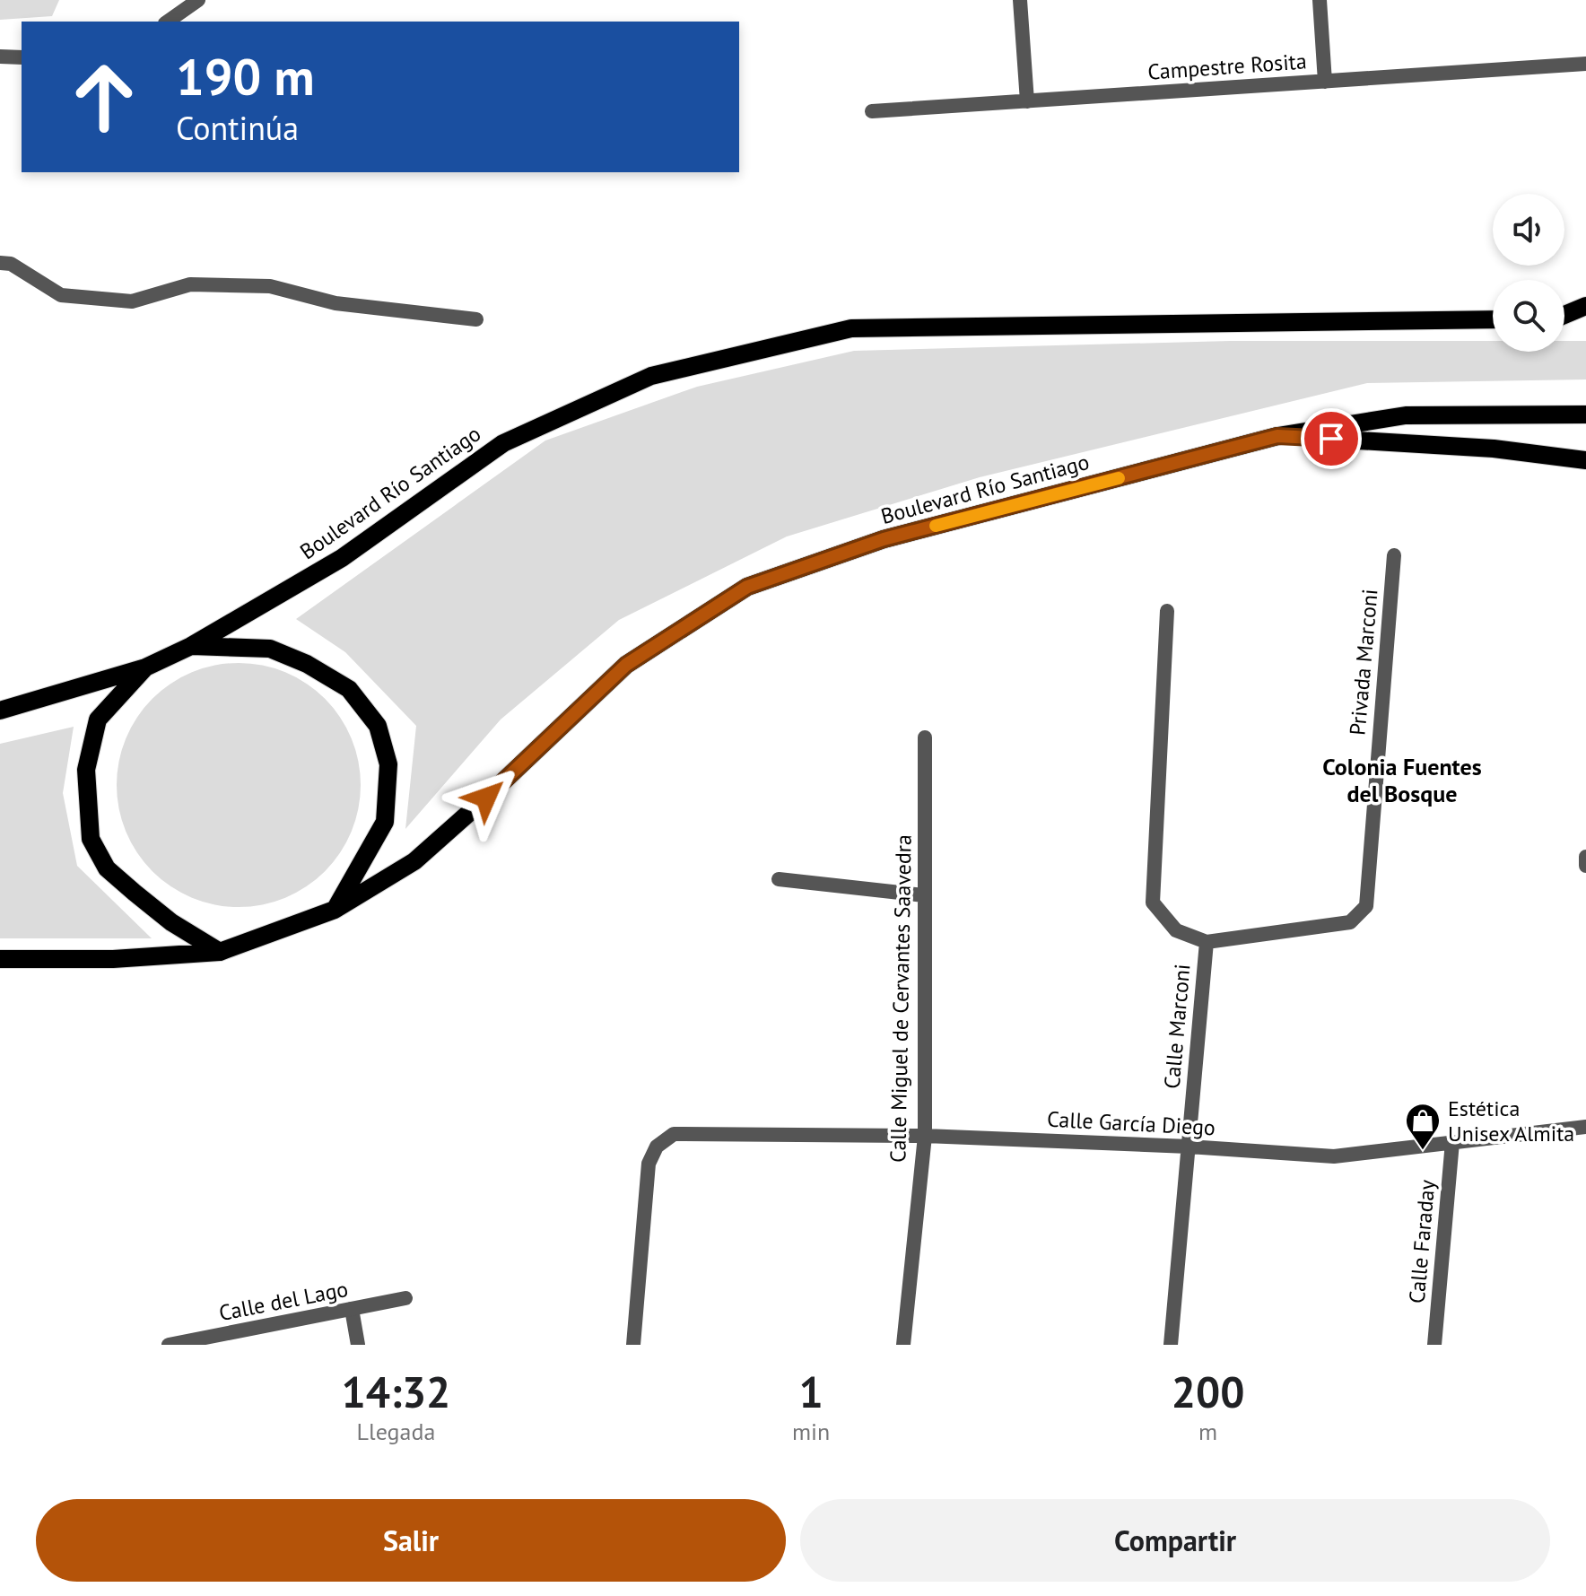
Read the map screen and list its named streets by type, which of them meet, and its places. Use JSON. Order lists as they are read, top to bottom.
{
  "streets": {
    "main road": ["Boulevard Río Santiago"],
    "street": [
      "Campestre Rosita",
      "Privada Marconi",
      "Calle Miguel de Cervantes Saavedra",
      "Calle Marconi",
      "Calle García Diego",
      "Calle Faraday",
      "Calle del Lago"
    ]
  },
  "crossings": [
    ["Privada Marconi", "Calle Marconi"],
    ["Calle Miguel de Cervantes Saavedra", "Calle García Diego"],
    ["Calle Marconi", "Calle García Diego"],
    ["Calle García Diego", "Calle Faraday"]
  ],
  "districts": ["Colonia Fuentes del Bosque"],
  "places": {
    "shop": ["Estética Unisex Almita"]
  },
  "page": {
    "turn": ["190 m", "Continúa"],
    "eta": [
      "14:32",
      "Llegada",
      "1",
      "min",
      "200",
      "m"
    ],
    "buttons": ["Salir", "Compartir"]
  }
}
